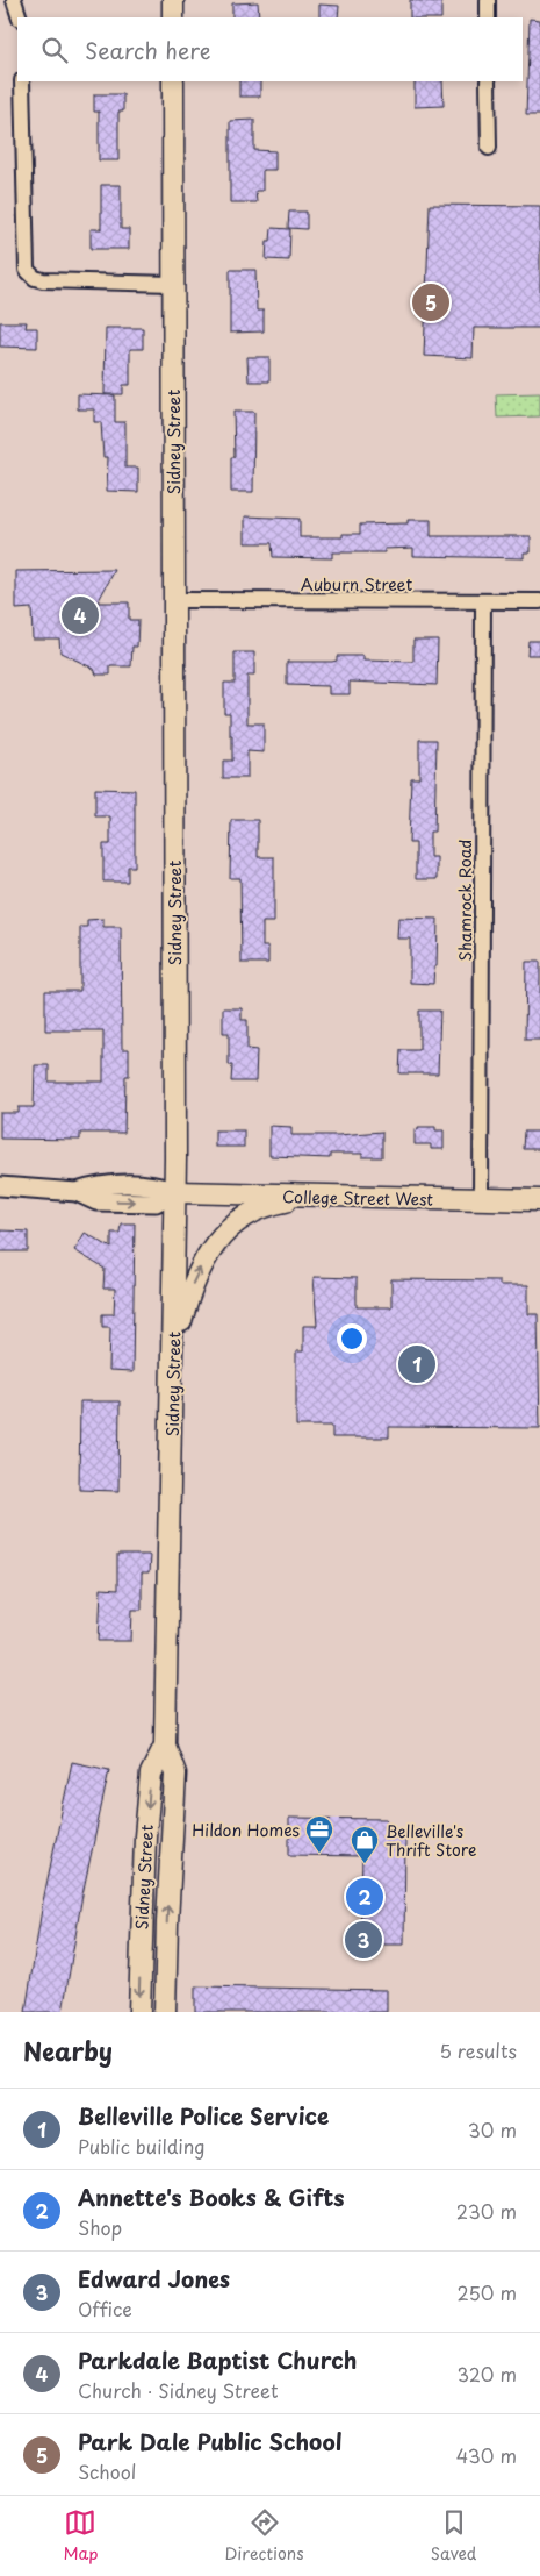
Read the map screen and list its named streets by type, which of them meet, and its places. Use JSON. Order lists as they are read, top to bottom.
{
  "streets": {
    "main road": ["Sidney Street", "College Street West"],
    "street": ["Auburn Street", "Shamrock Road"]
  },
  "crossings": [
    ["Sidney Street", "Auburn Street"],
    ["Sidney Street", "College Street West"],
    ["Auburn Street", "Shamrock Road"],
    ["Shamrock Road", "College Street West"]
  ],
  "places": {
    "office": ["Hildon Homes"],
    "shop": ["Belleville's Thrift Store"]
  },
  "page": {
    "search": "Search here",
    "pins": [
      "5",
      "4",
      "1",
      "2",
      "3"
    ],
    "heading": ["Nearby", "5 results"],
    "list": [
      {
        "mark": "1",
        "name": "Belleville Police Service",
        "note": "Public building",
        "value": "30 m"
      },
      {
        "mark": "2",
        "name": "Annette's Books & Gifts",
        "note": "Shop",
        "value": "230 m"
      },
      {
        "mark": "3",
        "name": "Edward Jones",
        "note": "Office",
        "value": "250 m"
      },
      {
        "mark": "4",
        "name": "Parkdale Baptist Church",
        "note": "Church · Sidney Street",
        "value": "320 m"
      },
      {
        "mark": "5",
        "name": "Park Dale Public School",
        "note": "School",
        "value": "430 m"
      }
    ],
    "nav": ["Map", "Directions", "Saved"]
  }
}
